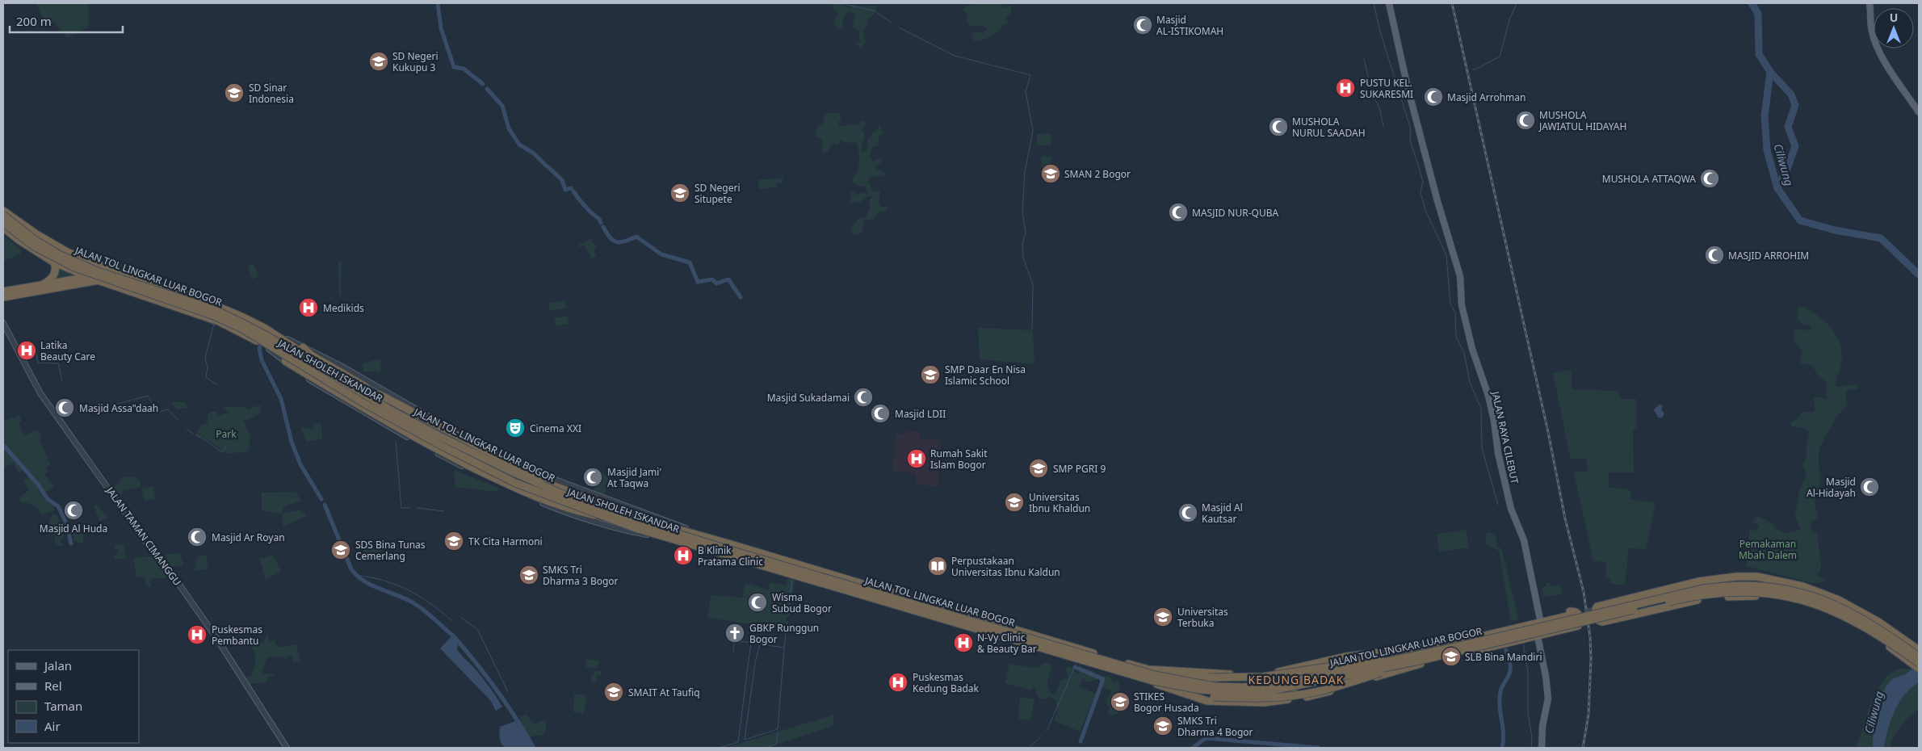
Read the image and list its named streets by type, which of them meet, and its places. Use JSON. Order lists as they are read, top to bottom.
{
  "streets": {
    "highway": ["JALAN TOL LINGKAR LUAR BOGOR", "JALAN SHOLEH ISKANDAR"],
    "main road": ["JALAN RAYA CILEBUT"],
    "street": ["JALAN TAMAN CIMANGGU"]
  },
  "crossings": [
    ["JALAN TOL LINGKAR LUAR BOGOR", "JALAN SHOLEH ISKANDAR"],
    ["JALAN SHOLEH ISKANDAR", "JALAN RAYA CILEBUT"]
  ],
  "districts": ["KEDUNG BADAK"],
  "water": ["Ciliwung"],
  "parks": ["Park", "Pemakaman Mbah Dalem"],
  "places": {
    "mosque": [
      "Masjid AL-ISTIKOMAH",
      "Masjid Arrohman",
      "MUSHOLA JAWIATUL HIDAYAH",
      "MUSHOLA NURUL SAADAH",
      "MUSHOLA ATTAQWA",
      "MASJID NUR-QUBA",
      "MASJID ARROHIM",
      "Masjid Sukadamai",
      "Masjid Assa\"daah",
      "Masjid LDII",
      "Masjid Jami' At Taqwa",
      "Masjid Al-Hidayah",
      "Masjid Al Huda",
      "Masjid Al Kautsar",
      "Masjid Ar Royan",
      "Wisma Subud Bogor"
    ],
    "school or university": [
      "SD Negeri Kukupu 3",
      "SD Sinar Indonesia",
      "SMAN 2 Bogor",
      "SD Negeri Situpete",
      "SMP Daar En Nisa Islamic School",
      "SMP PGRI 9",
      "Universitas Ibnu Khaldun",
      "TK Cita Harmoni",
      "SDS Bina Tunas Cemerlang",
      "SMKS Tri Dharma 3 Bogor",
      "Universitas Terbuka",
      "SLB Bina Mandiri",
      "SMAIT At Taufiq",
      "STIKES Bogor Husada",
      "SMKS Tri Dharma 4 Bogor"
    ],
    "hospital": [
      "PUSTU KEL. SUKARESMI",
      "Medikids",
      "Latika Beauty Care",
      "Rumah Sakit Islam Bogor",
      "B Klinik Pratama Clinic",
      "Puskesmas Pembantu",
      "N-Vy Clinic & Beauty Bar",
      "Puskesmas Kedung Badak"
    ],
    "theatre": ["Cinema XXI"],
    "library": ["Perpustakaan Universitas Ibnu Kaldun"],
    "church": ["GBKP Runggun Bogor"]
  },
  "legend": [
    "Jalan",
    "Rel",
    "Taman",
    "Air"
  ],
  "scale_bar": "200 m",
  "north": "top"
}
